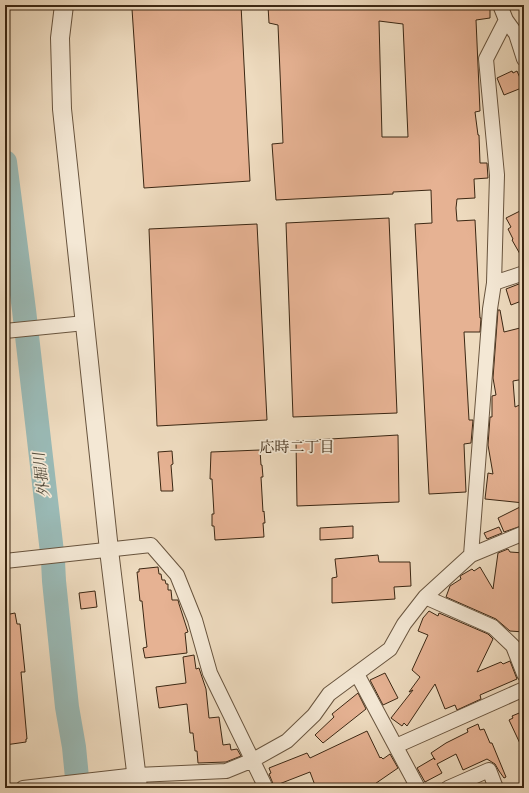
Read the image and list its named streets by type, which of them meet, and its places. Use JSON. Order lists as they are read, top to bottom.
{
  "districts": ["応時二丁目"],
  "water": ["外掘川"]
}
